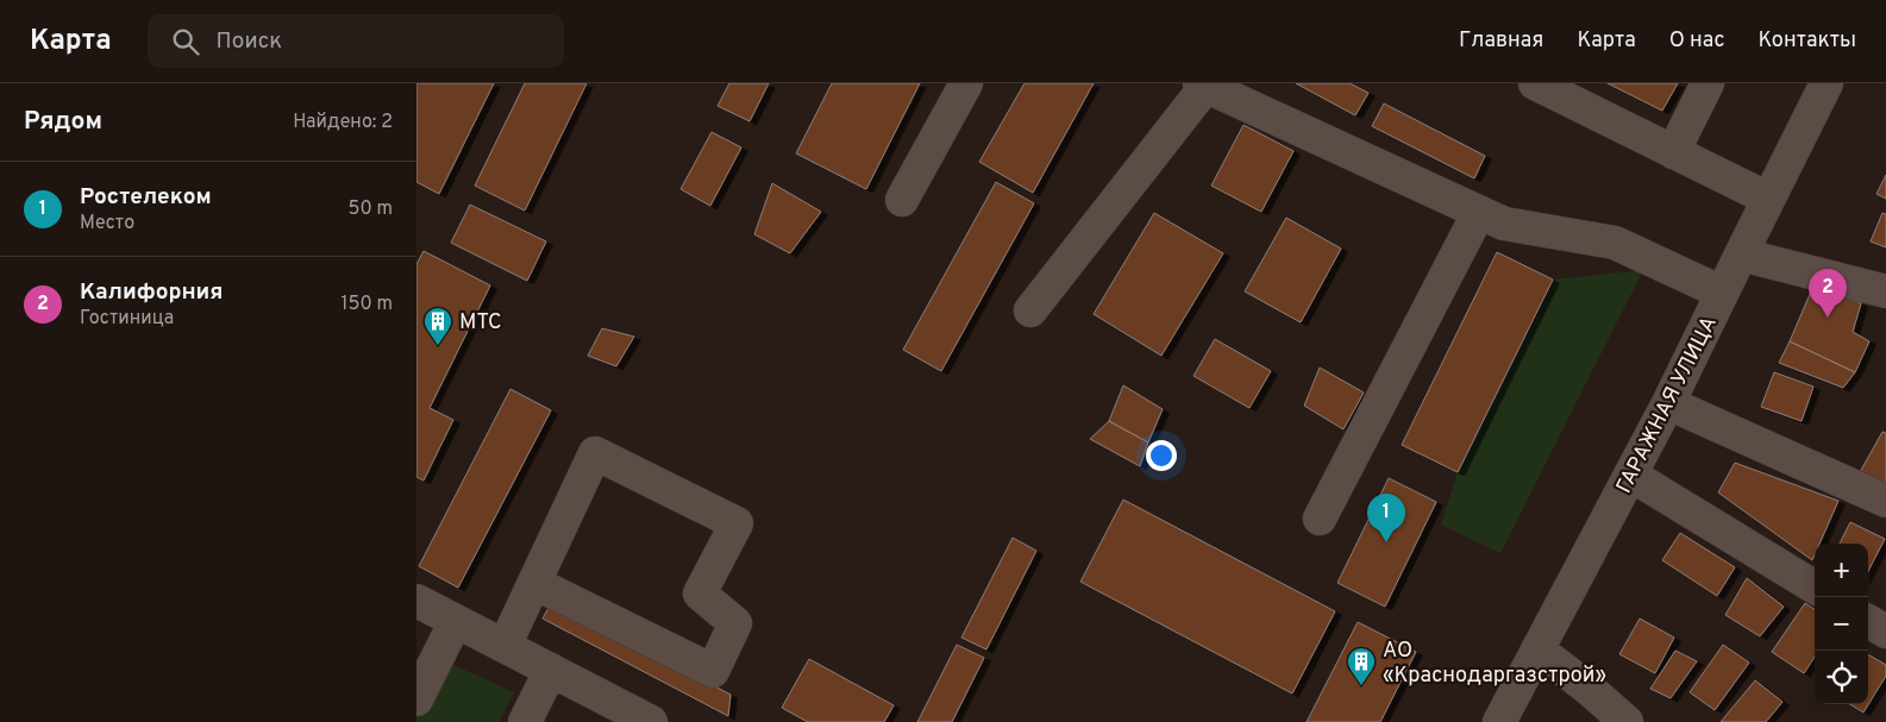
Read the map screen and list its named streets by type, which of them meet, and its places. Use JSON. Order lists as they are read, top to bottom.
{
  "streets": {
    "street": ["ГАРАЖНАЯ УЛИЦА"]
  },
  "places": {
    "building": ["МТС", "АО «Краснодаргазстрой»"]
  },
  "page": {
    "header": "Карта",
    "search": "Поиск",
    "nav": [
      "Главная",
      "Карта",
      "О нас",
      "Контакты"
    ],
    "heading": ["Рядом", "Найдено: 2"],
    "list": [
      {
        "mark": "1",
        "name": "Ростелеком",
        "note": "Место",
        "value": "50 m"
      },
      {
        "mark": "2",
        "name": "Калифорния",
        "note": "Гостиница",
        "value": "150 m"
      }
    ],
    "pins": ["2", "1"],
    "map_buttons": ["+", "−"]
  }
}
